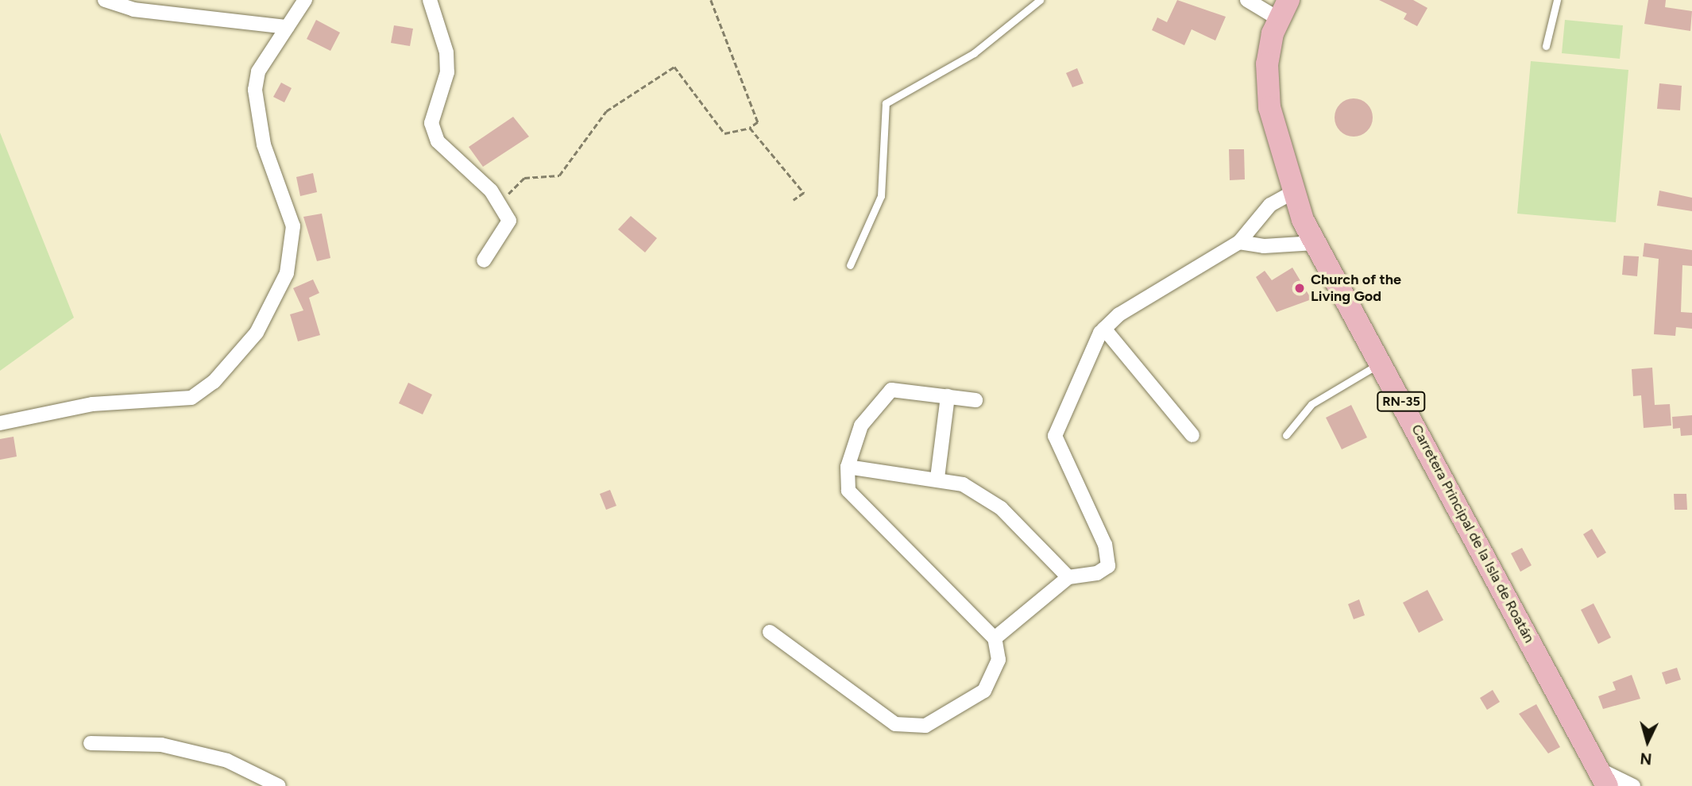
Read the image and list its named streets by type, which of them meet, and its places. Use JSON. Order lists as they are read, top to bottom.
{
  "streets": {
    "main road": ["RN-35", "Carretera Principal de la Isla de Roatán"]
  },
  "places": ["Church of the Living God"],
  "north": "bottom"
}
